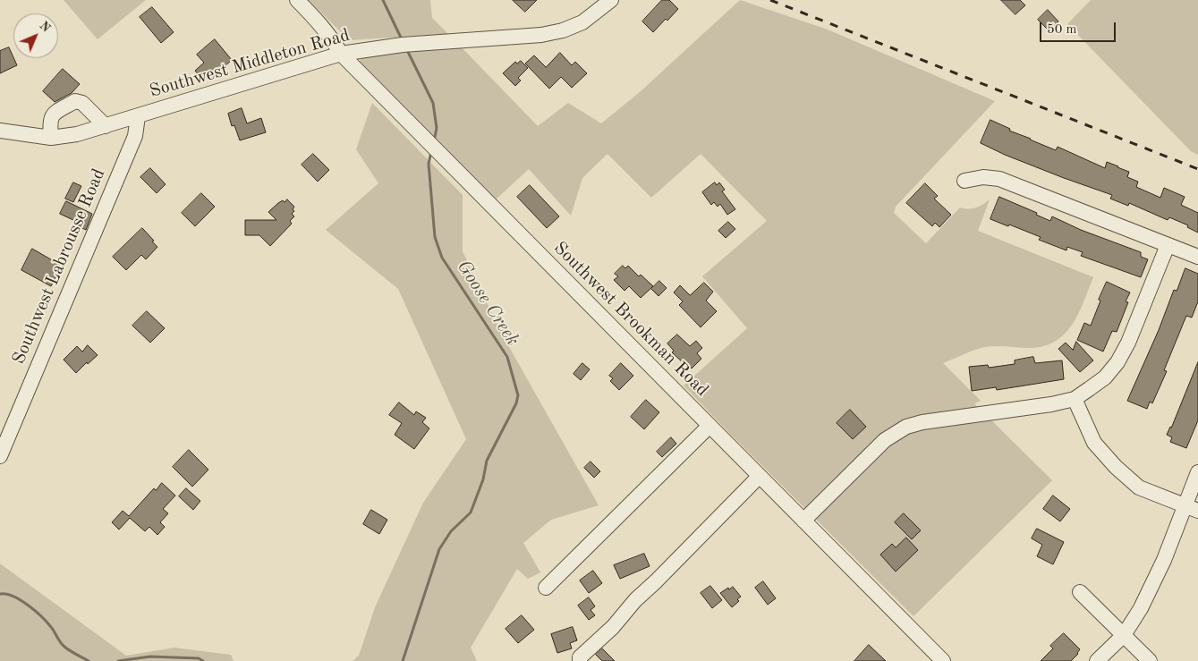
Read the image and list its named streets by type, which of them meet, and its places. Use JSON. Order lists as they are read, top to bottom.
{
  "streets": {
    "street": ["Southwest Middleton Road", "Southwest Labrousse Road", "Southwest Brookman Road"]
  },
  "crossings": [
    ["Southwest Middleton Road", "Southwest Labrousse Road"],
    ["Southwest Middleton Road", "Southwest Brookman Road"]
  ],
  "water": ["Goose Creek"],
  "scale_bar": "50 m",
  "north": "top right"
}
